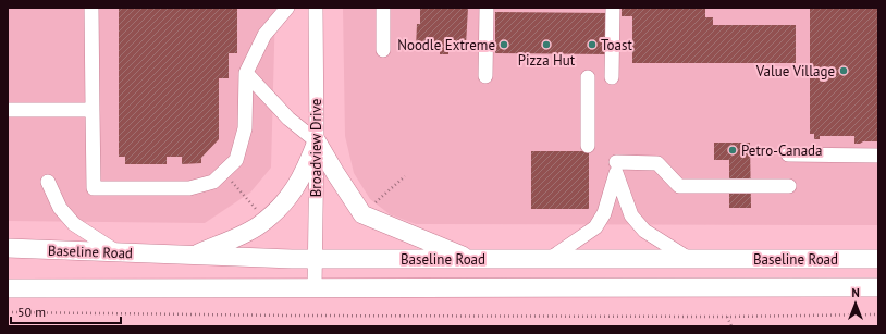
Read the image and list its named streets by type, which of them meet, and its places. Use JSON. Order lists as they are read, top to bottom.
{
  "streets": {
    "main road": ["Baseline Road"],
    "street": ["Broadview Drive"]
  },
  "crossings": [
    ["Broadview Drive", "Baseline Road"]
  ],
  "places": [
    "Noodle Extreme",
    "Pizza Hut",
    "Toast",
    "Value Village",
    "Petro-Canada"
  ],
  "scale_bar": "50 m",
  "north": "top"
}
